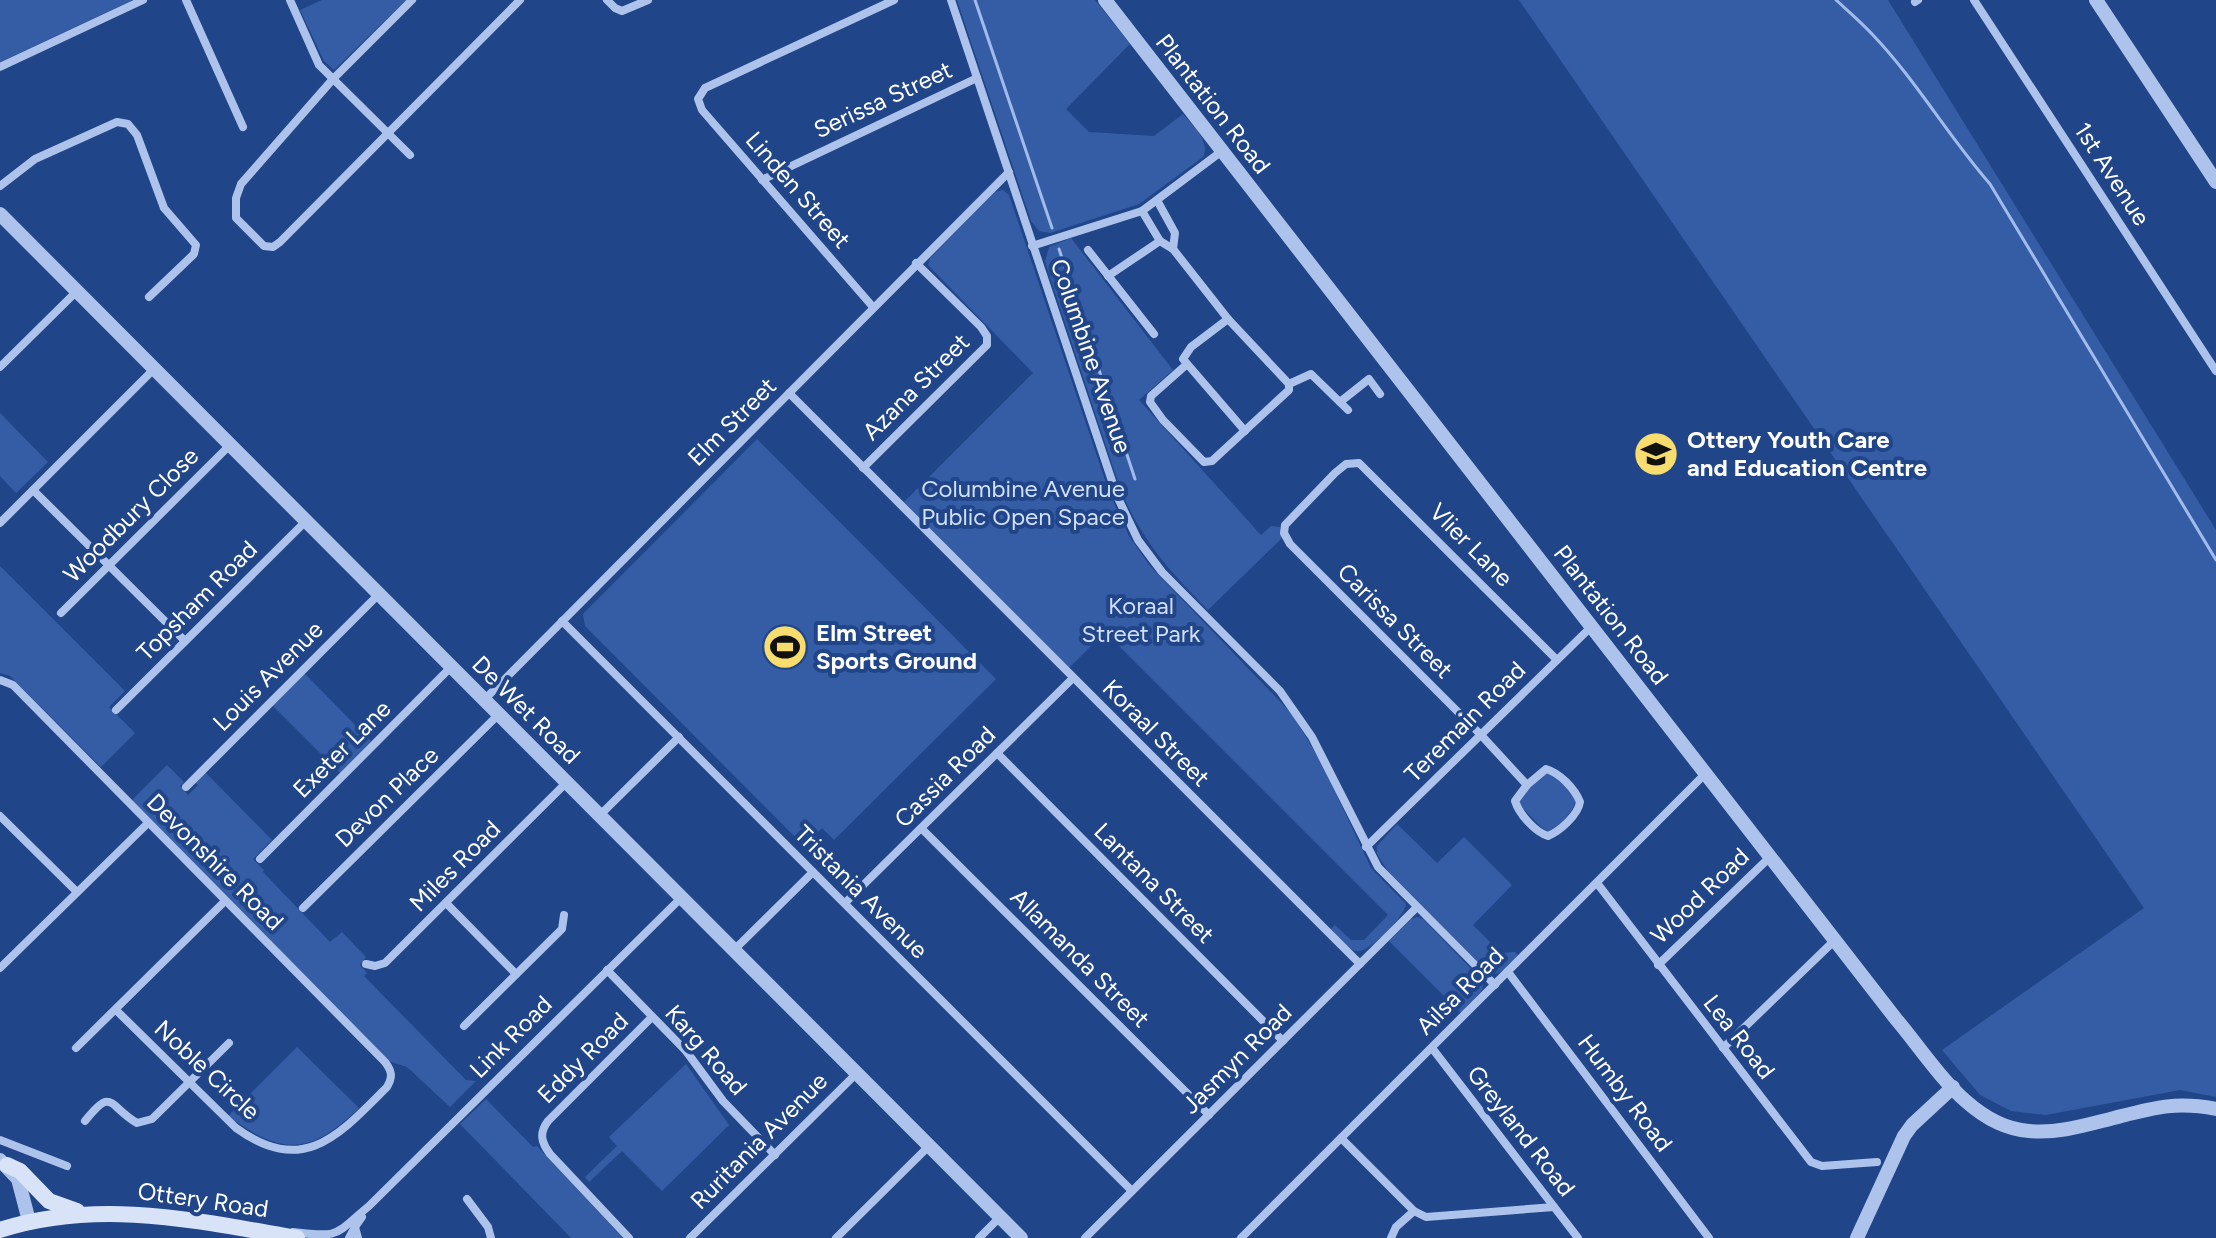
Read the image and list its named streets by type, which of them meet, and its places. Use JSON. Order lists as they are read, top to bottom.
{
  "streets": {
    "main road": ["Ottery Road"],
    "street": [
      "Serissa Street",
      "Plantation Road",
      "1st Avenue",
      "Linden Street",
      "Columbine Avenue",
      "Azana Street",
      "Elm Street",
      "Woodbury Close",
      "Vlier Lane",
      "Topsham Road",
      "Carissa Street",
      "Louis Avenue",
      "De Wet Road",
      "Teremain Road",
      "Koraal Street",
      "Exeter Lane",
      "Cassia Road",
      "Devon Place",
      "Devonshire Road",
      "Miles Road",
      "Lantana Street",
      "Tristania Avenue",
      "Wood Road",
      "Allamanda Street",
      "Ailsa Road",
      "Link Road",
      "Lea Road",
      "Karg Road",
      "Eddy Road",
      "Jasmyn Road",
      "Noble Circle",
      "Humby Road",
      "Greyland Road",
      "Ruritania Avenue"
    ]
  },
  "crossings": [
    ["Serissa Street", "Linden Street"],
    ["Serissa Street", "Columbine Avenue"],
    ["Plantation Road", "Teremain Road"],
    ["Plantation Road", "Wood Road"],
    ["Plantation Road", "Ailsa Road"],
    ["Linden Street", "Elm Street"],
    ["Columbine Avenue", "Elm Street"],
    ["Columbine Avenue", "Teremain Road"],
    ["Columbine Avenue", "Ailsa Road"],
    ["Columbine Avenue", "Jasmyn Road"],
    ["Azana Street", "Elm Street"],
    ["Azana Street", "Koraal Street"],
    ["Elm Street", "De Wet Road"],
    ["Elm Street", "Koraal Street"],
    ["Elm Street", "Tristania Avenue"],
    ["Woodbury Close", "De Wet Road"],
    ["Vlier Lane", "Carissa Street"],
    ["Vlier Lane", "Teremain Road"],
    ["Topsham Road", "De Wet Road"],
    ["Carissa Street", "Teremain Road"],
    ["Louis Avenue", "De Wet Road"],
    ["De Wet Road", "Exeter Lane"],
    ["De Wet Road", "Devon Place"],
    ["De Wet Road", "Miles Road"],
    ["De Wet Road", "Link Road"],
    ["De Wet Road", "Ruritania Avenue"],
    ["Koraal Street", "Cassia Road"],
    ["Koraal Street", "Jasmyn Road"],
    ["Cassia Road", "Lantana Street"],
    ["Cassia Road", "Tristania Avenue"],
    ["Cassia Road", "Allamanda Street"],
    ["Devonshire Road", "Noble Circle"],
    ["Lantana Street", "Jasmyn Road"],
    ["Tristania Avenue", "Jasmyn Road"],
    ["Wood Road", "Lea Road"],
    ["Allamanda Street", "Jasmyn Road"],
    ["Ailsa Road", "Lea Road"],
    ["Ailsa Road", "Humby Road"],
    ["Ailsa Road", "Greyland Road"],
    ["Link Road", "Karg Road"],
    ["Link Road", "Ottery Road"],
    ["Karg Road", "Eddy Road"],
    ["Karg Road", "Ruritania Avenue"]
  ],
  "parks": ["Columbine Avenue Public Open Space", "Koraal Street Park"],
  "places": {
    "school or university": ["Ottery Youth Care and Education Centre"],
    "sports": ["Elm Street Sports Ground"]
  }
}
